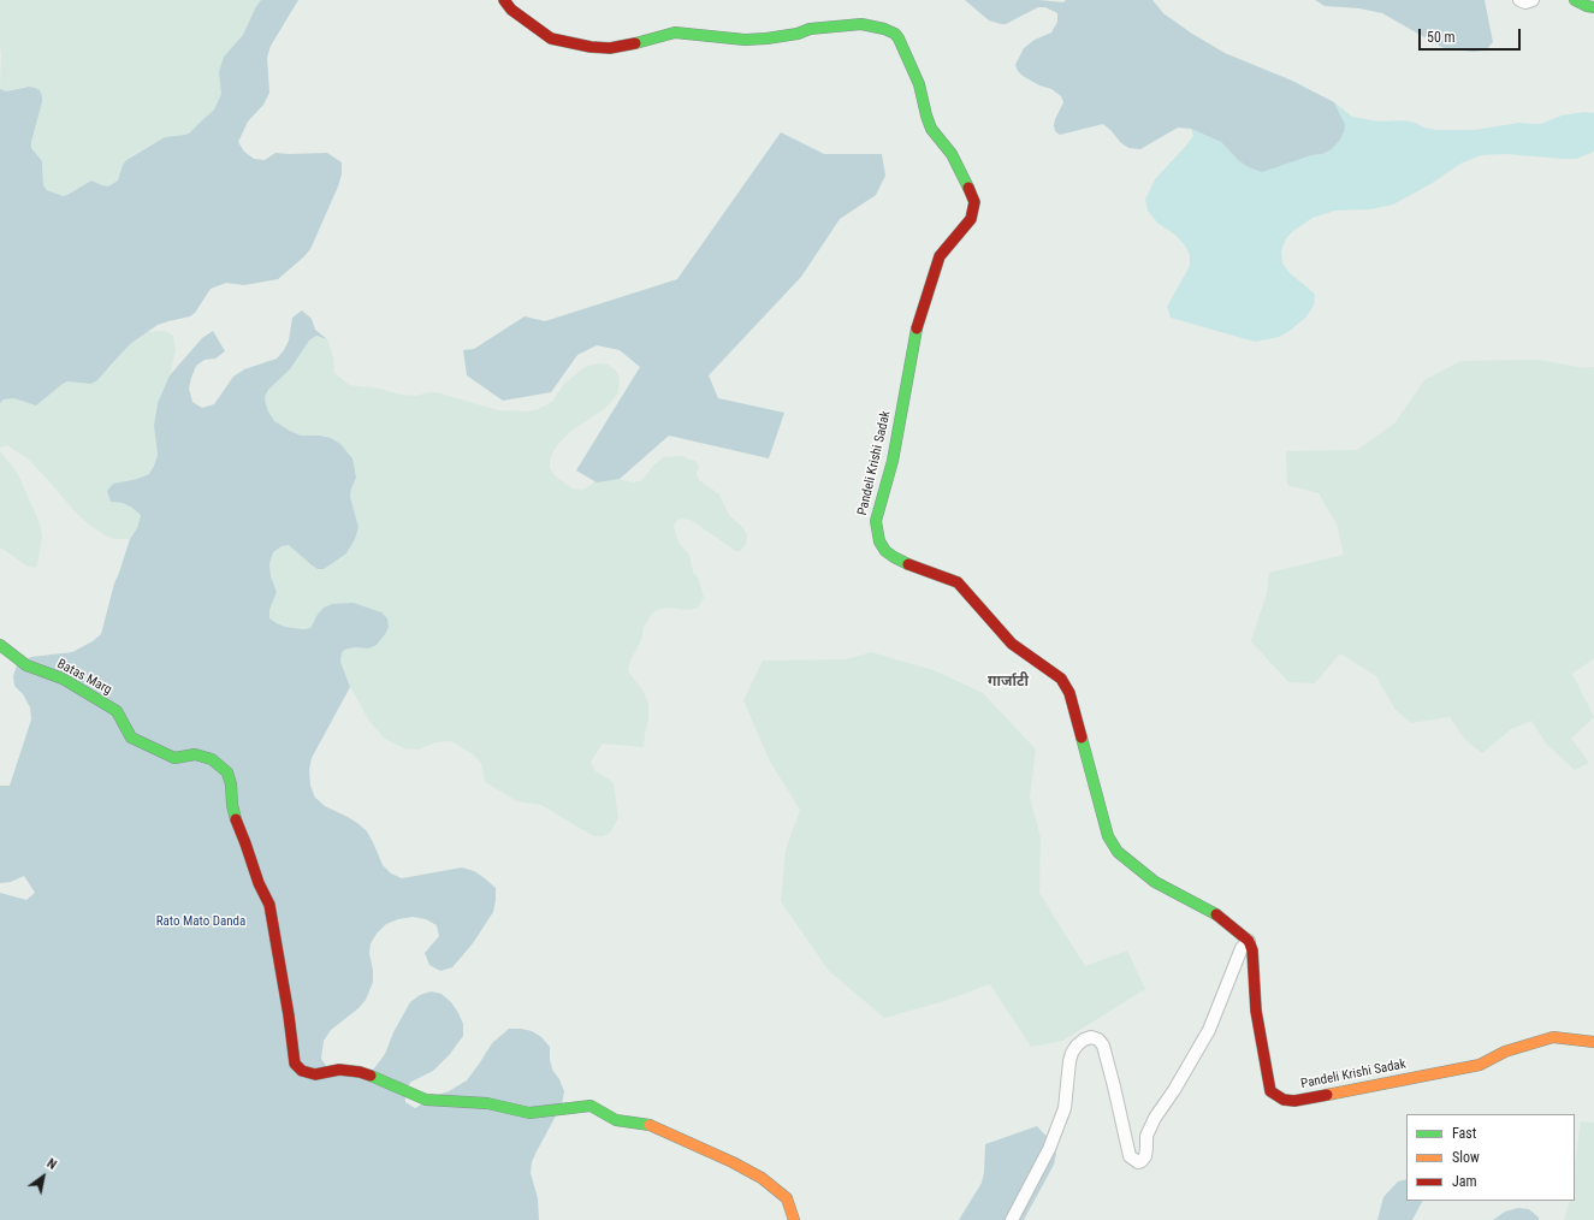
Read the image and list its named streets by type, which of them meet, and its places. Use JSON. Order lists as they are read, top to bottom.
{
  "streets": {
    "street": ["Pandeli Krishi Sadak", "Batas Marg"]
  },
  "districts": ["गार्जाटी"],
  "parks": ["Rato Mato Danda"],
  "legend": ["Fast", "Slow", "Jam"],
  "scale_bar": "50 m",
  "north": "top right"
}
